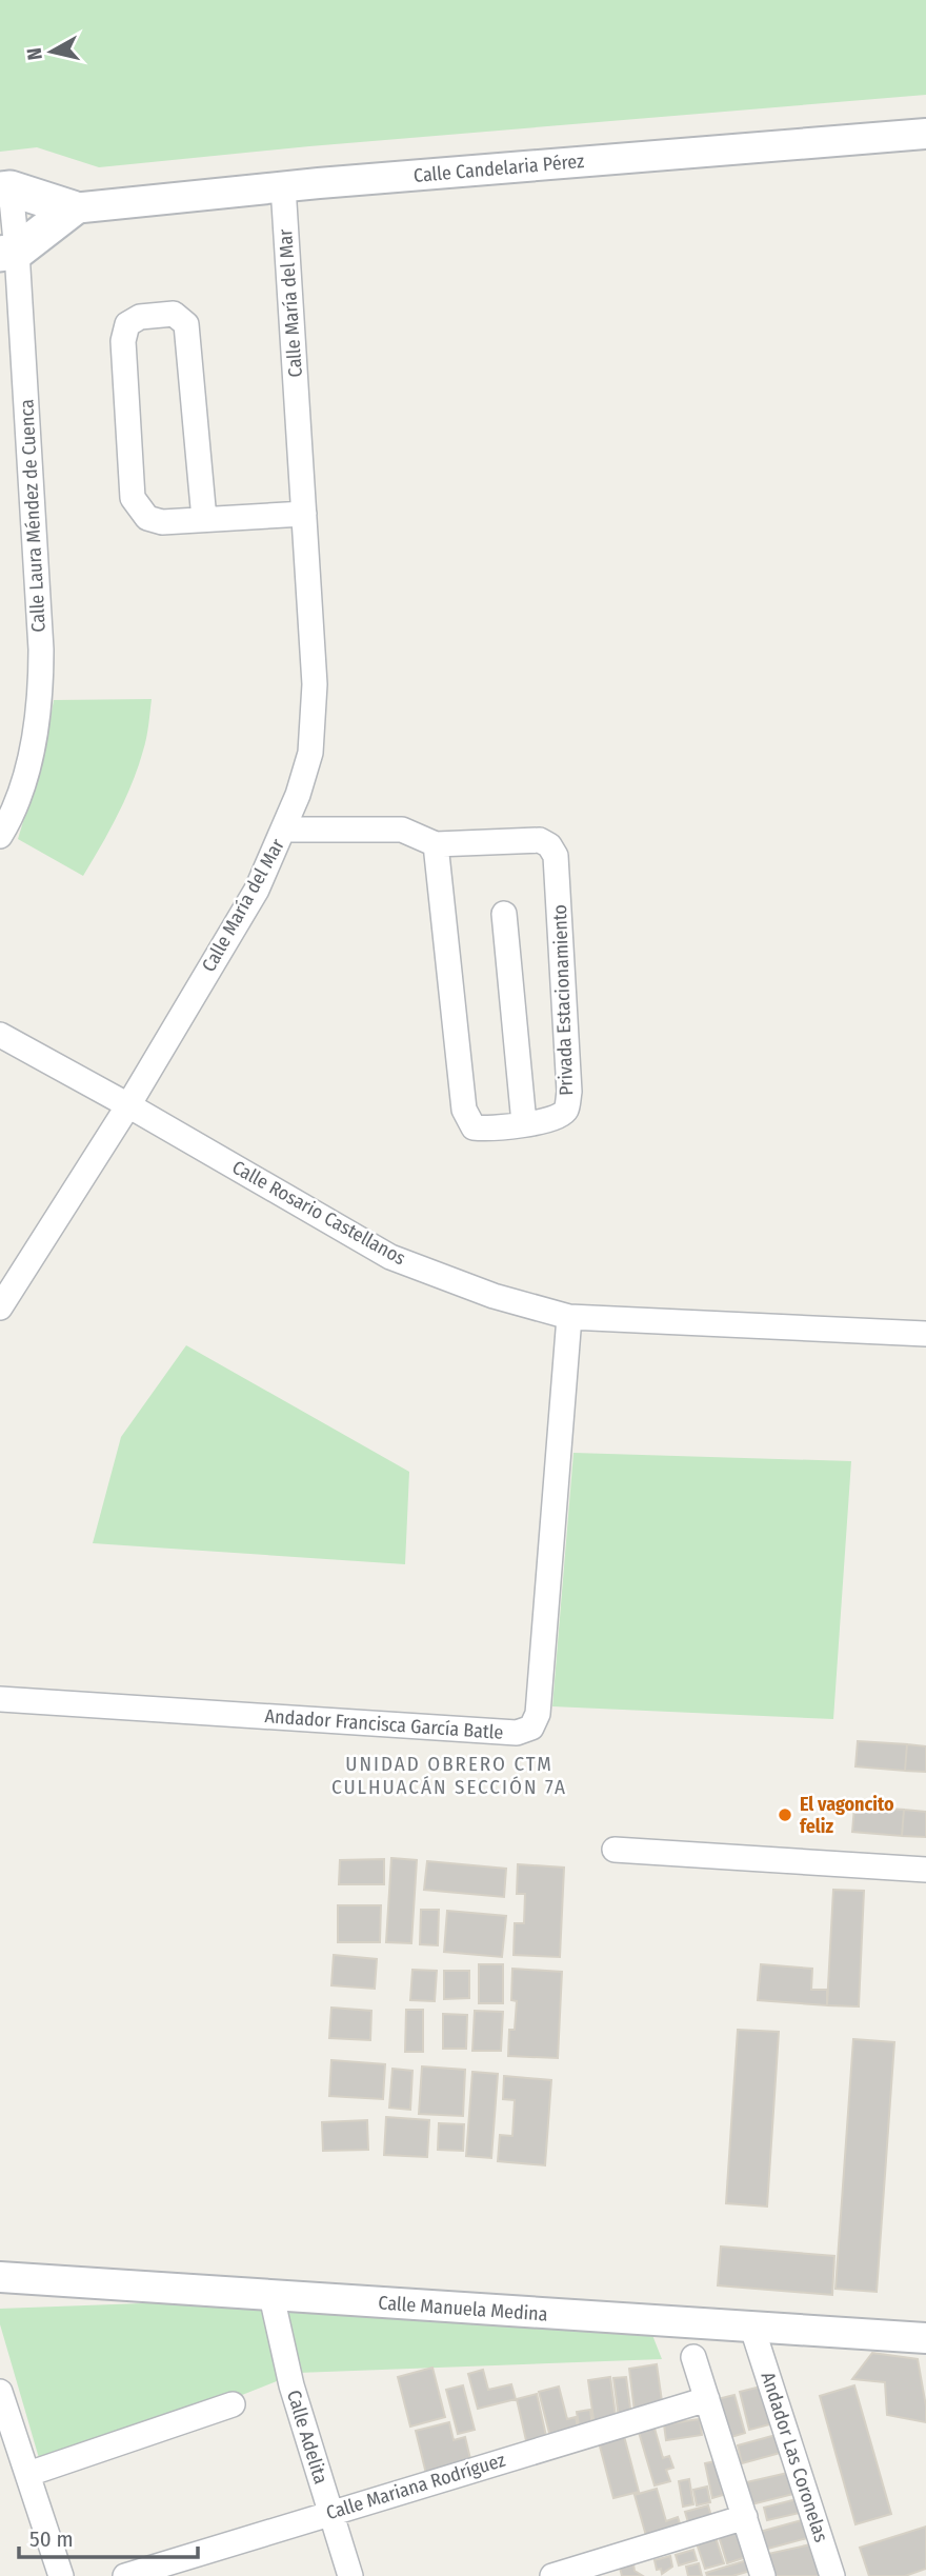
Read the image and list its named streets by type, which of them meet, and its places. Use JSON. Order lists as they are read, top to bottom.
{
  "streets": {
    "main road": ["Calle Candelaria Pérez"],
    "street": [
      "Calle María del Mar",
      "Calle Laura Méndez de Cuenca",
      "Privada Estacionamiento",
      "Calle Rosario Castellanos",
      "Andador Francisca García Batle",
      "Calle Manuela Medina",
      "Calle Adelita",
      "Andador Las Coronelas",
      "Calle Mariana Rodríguez"
    ]
  },
  "crossings": [
    ["Calle Candelaria Pérez", "Calle María del Mar"],
    ["Calle Candelaria Pérez", "Calle Laura Méndez de Cuenca"],
    ["Calle María del Mar", "Privada Estacionamiento"],
    ["Calle María del Mar", "Calle Rosario Castellanos"],
    ["Calle Rosario Castellanos", "Andador Francisca García Batle"],
    ["Calle Manuela Medina", "Calle Adelita"],
    ["Calle Adelita", "Calle Mariana Rodríguez"]
  ],
  "districts": ["UNIDAD OBRERO CTM CULHUACÁN SECCIÓN 7A"],
  "places": ["El vagoncito feliz"],
  "scale_bar": "50 m",
  "north": "left"
}
